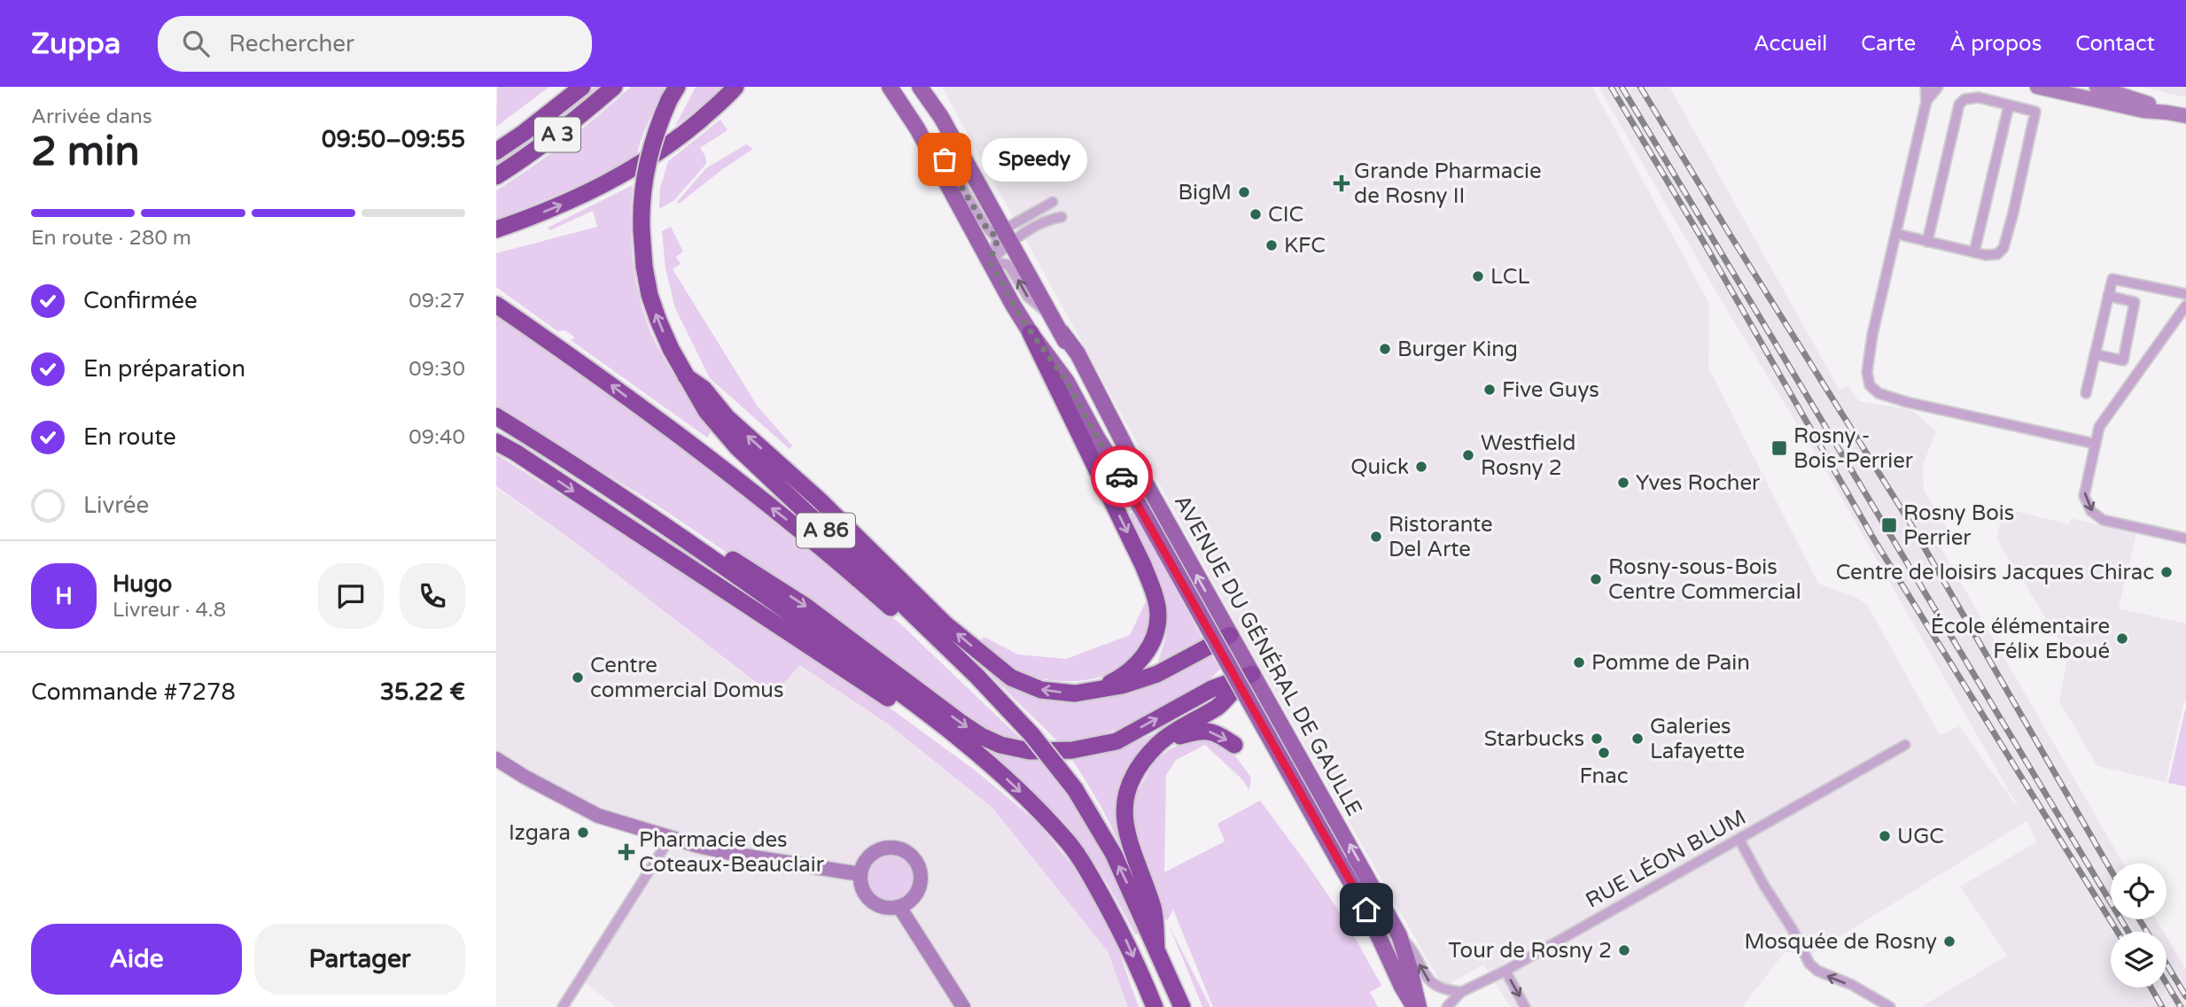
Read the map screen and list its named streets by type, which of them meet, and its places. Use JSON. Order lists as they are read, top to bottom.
{
  "streets": {
    "highway": ["A 3", "A 86"],
    "main road": ["AVENUE DU GÉNÉRAL DE GAULLE"],
    "street": ["RUE LÉON BLUM"]
  },
  "places": {
    "other": [
      "Speedy",
      "BigM",
      "CIC",
      "KFC",
      "LCL",
      "Burger King",
      "Five Guys",
      "Westfield Rosny 2",
      "Quick",
      "Yves Rocher",
      "Ristorante Del Arte",
      "Centre de loisirs Jacques Chirac",
      "Rosny-sous-Bois Centre Commercial",
      "École élémentaire Félix Eboué",
      "Pomme de Pain",
      "Centre commercial Domus",
      "Starbucks",
      "Galeries Lafayette",
      "Fnac",
      "Izgara",
      "UGC",
      "Mosquée de Rosny",
      "Tour de Rosny 2"
    ],
    "health": ["Grande Pharmacie de Rosny II", "Pharmacie des Coteaux-Beauclair"],
    "transit": ["Rosny - Bois-Perrier", "Rosny Bois Perrier"]
  },
  "page": {
    "header": "Zuppa",
    "search": "Rechercher",
    "nav": [
      "Accueil",
      "Carte",
      "À propos",
      "Contact"
    ],
    "heading": ["2 min", "Arrivée dans", "09:50–09:55"],
    "panel": [
      "Hugo",
      "Livreur · 4.8",
      "Commande #7278",
      "35.22 €"
    ],
    "bubble": "Speedy",
    "bar": "En route · 280 m",
    "list": [
      ["Confirmée", "09:27"],
      ["En préparation", "09:30"],
      ["En route", "09:40"],
      "Livrée"
    ],
    "round": "H",
    "buttons": ["Aide", "Partager"]
  }
}
